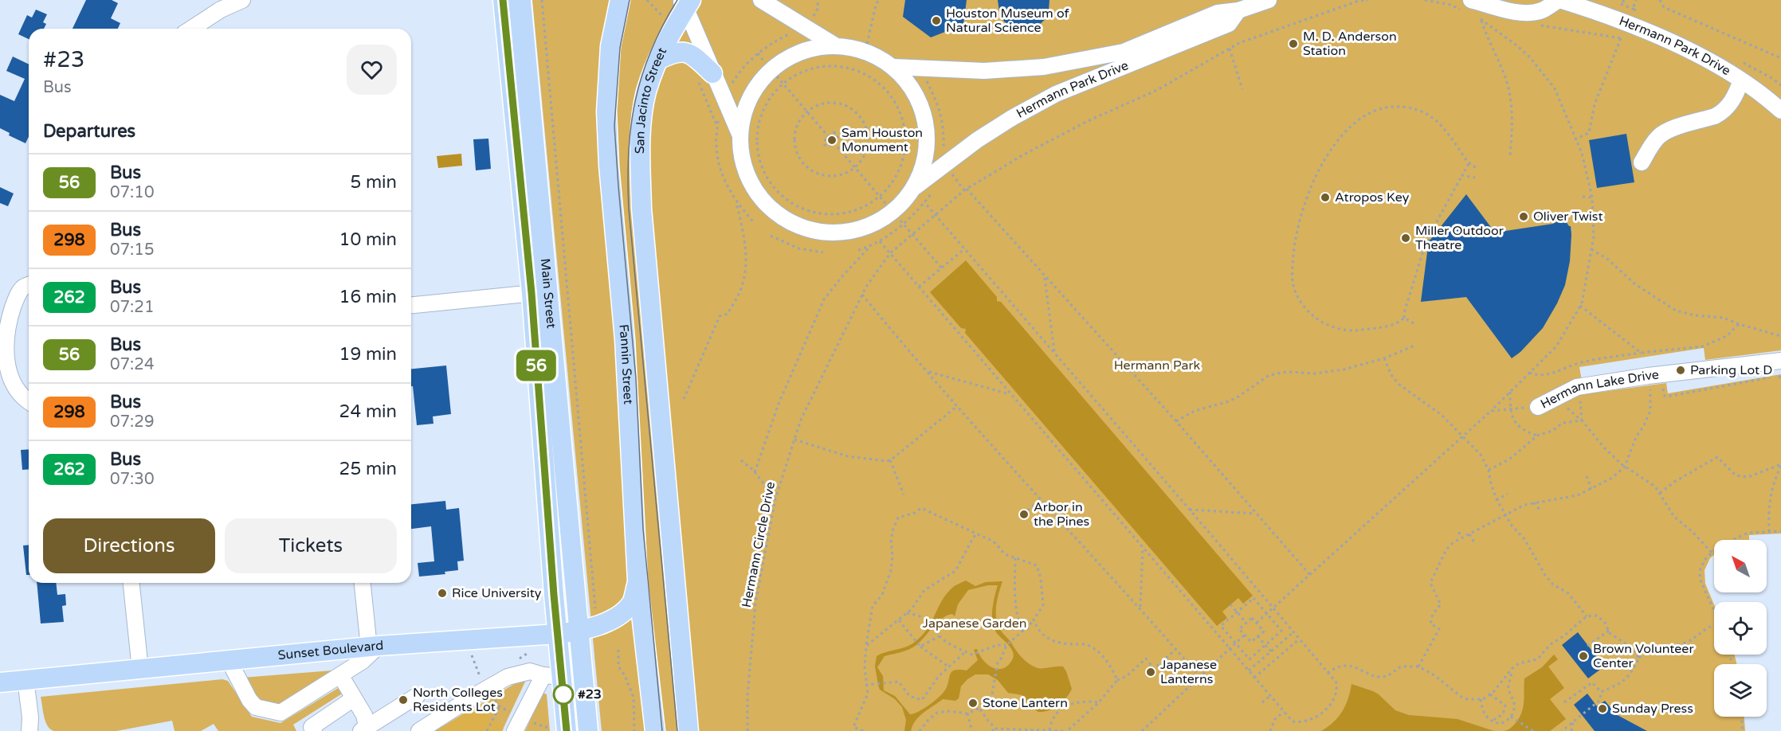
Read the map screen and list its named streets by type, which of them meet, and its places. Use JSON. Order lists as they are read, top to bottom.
{
  "streets": {
    "main road": [
      "San Jacinto Street",
      "Main Street",
      "Fannin Street",
      "Sunset Boulevard"
    ],
    "street": ["Hermann Park Drive", "Hermann Lake Drive"],
    "path": ["Hermann Circle Drive"]
  },
  "crossings": [
    ["Main Street", "Sunset Boulevard"],
    ["Fannin Street", "Sunset Boulevard"]
  ],
  "parks": ["Hermann Park", "Japanese Garden"],
  "places": [
    "Houston Museum of Natural Science",
    "M. D. Anderson Station",
    "Sam Houston Monument",
    "Atropos Key",
    "Oliver Twist",
    "Miller Outdoor Theatre",
    "Parking Lot D",
    "Arbor in the Pines",
    "Rice University",
    "Brown Volunteer Center",
    "Japanese Lanterns",
    "#23",
    "North Colleges Residents Lot",
    "Stone Lantern",
    "Sunday Press"
  ],
  "lines": ["bus line 56"],
  "north": "top left",
  "page": {
    "on_map": "56",
    "heading": [
      ["#23", "Bus"],
      "Departures"
    ],
    "list": [
      {
        "mark": "56",
        "name": "Bus",
        "note": "07:10",
        "value": "5 min"
      },
      {
        "mark": "298",
        "name": "Bus",
        "note": "07:15",
        "value": "10 min"
      },
      {
        "mark": "262",
        "name": "Bus",
        "note": "07:21",
        "value": "16 min"
      },
      {
        "mark": "56",
        "name": "Bus",
        "note": "07:24",
        "value": "19 min"
      },
      {
        "mark": "298",
        "name": "Bus",
        "note": "07:29",
        "value": "24 min"
      },
      {
        "mark": "262",
        "name": "Bus",
        "note": "07:30",
        "value": "25 min"
      }
    ],
    "buttons": ["Directions", "Tickets"]
  }
}
